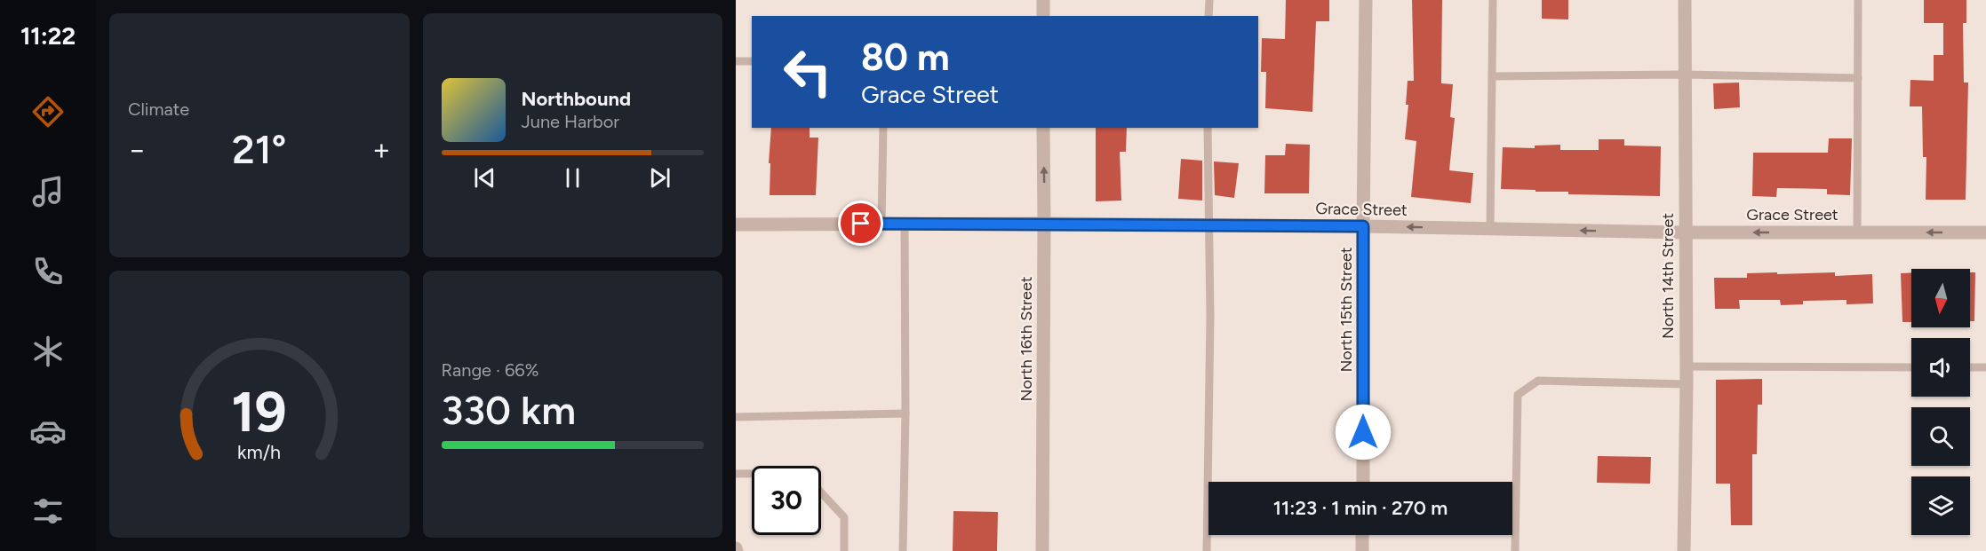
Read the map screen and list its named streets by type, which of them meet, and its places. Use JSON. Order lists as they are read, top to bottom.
{
  "streets": {
    "street": [
      "Grace Street",
      "North 14th Street",
      "North 15th Street",
      "North 16th Street"
    ]
  },
  "crossings": [
    ["Grace Street", "North 14th Street"],
    ["Grace Street", "North 15th Street"],
    ["Grace Street", "North 16th Street"]
  ],
  "one_way": ["Grace Street"],
  "north": "bottom",
  "page": {
    "tabs": "11:22",
    "tile": [
      "Climate",
      ["Range · 66%", "330 km"]
    ],
    "turn": ["80 m", "Grace Street"],
    "song": ["Northbound", "June Harbor"],
    "heat": ["−", "21°", "+"],
    "limit": "30",
    "trip": "11:23 · 1 min · 270 m",
    "gauge": ["19", "km/h"]
  }
}
